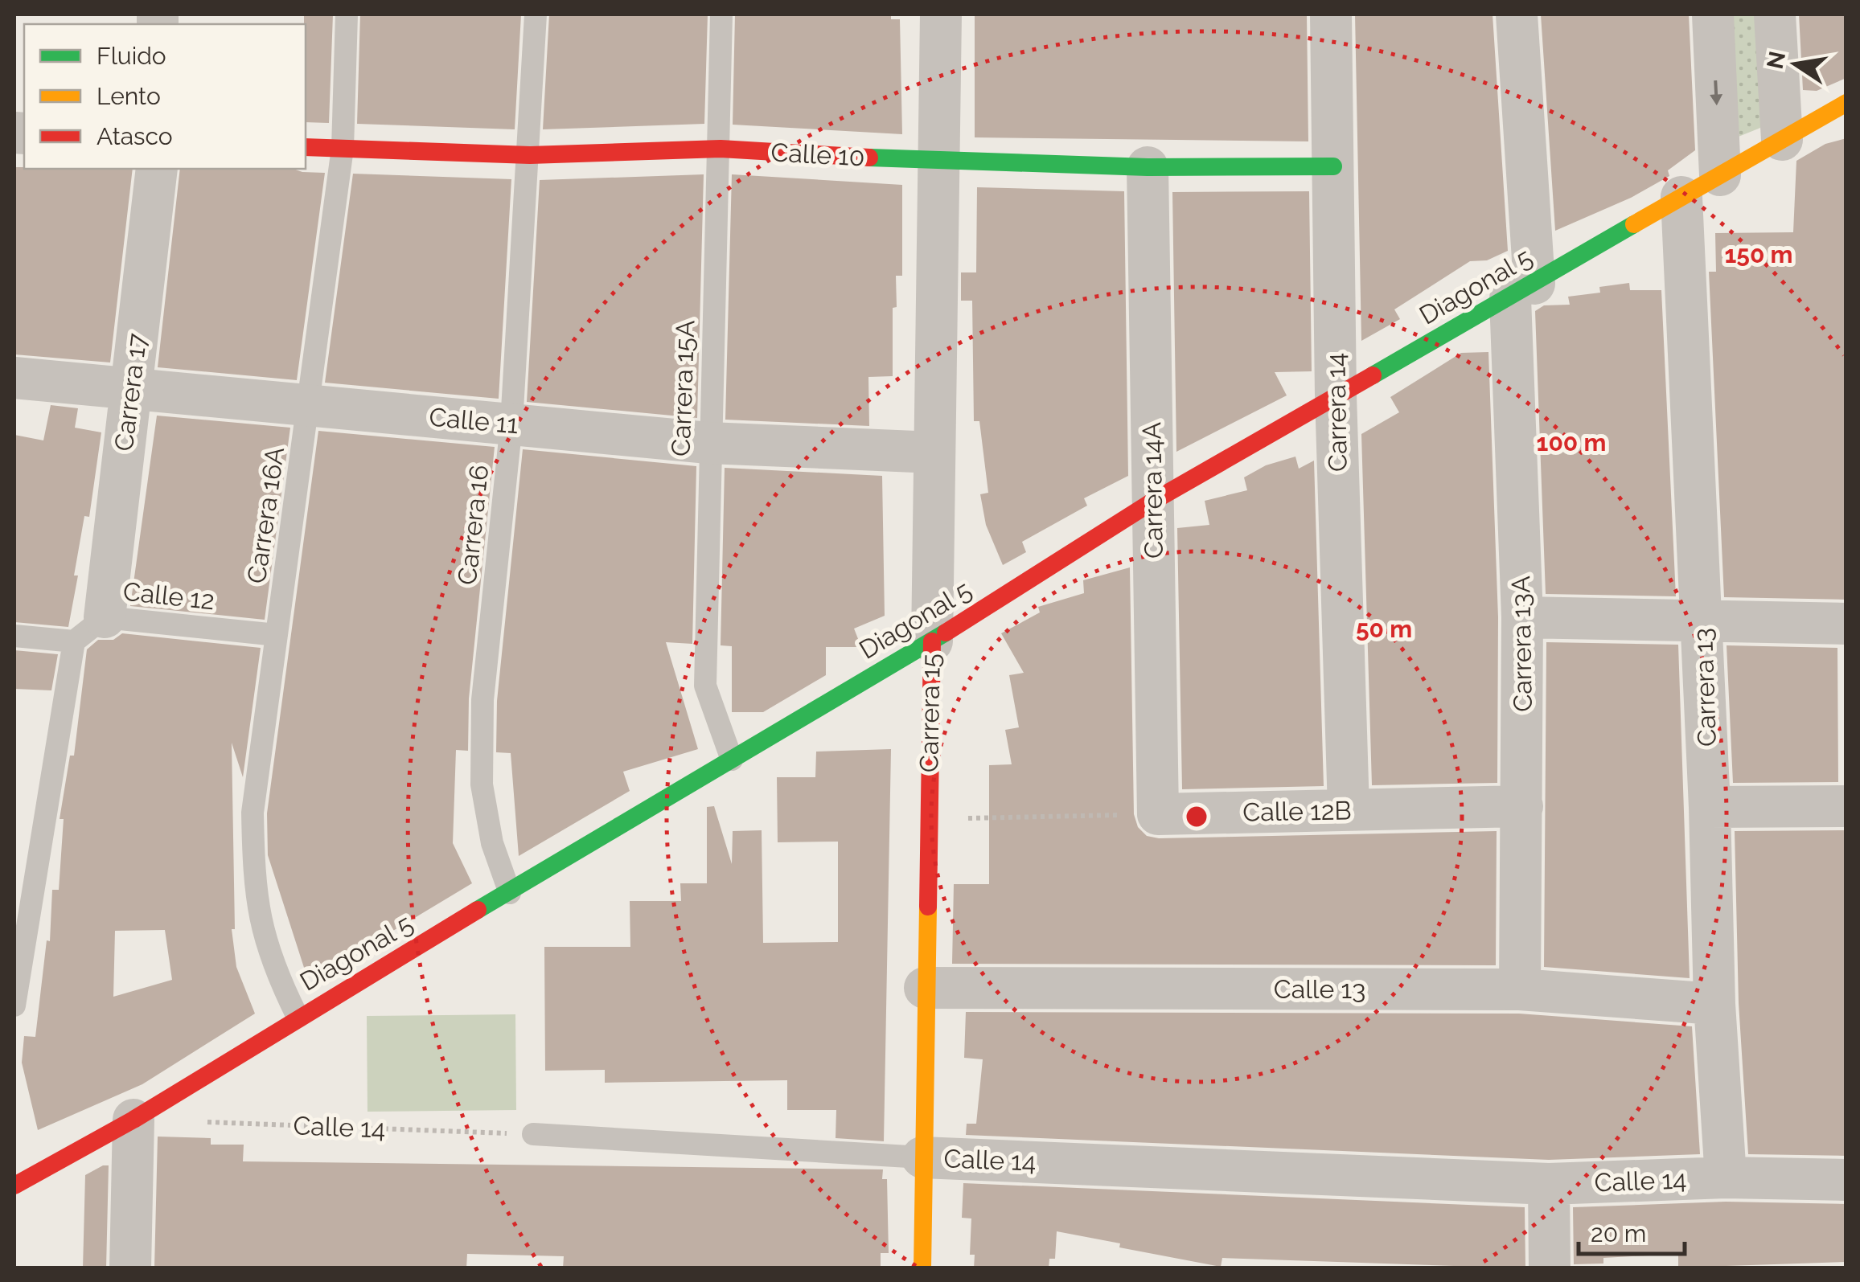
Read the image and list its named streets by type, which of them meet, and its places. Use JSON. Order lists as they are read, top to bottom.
{
  "streets": {
    "street": [
      "Calle 10",
      "Diagonal 5",
      "Carrera 17",
      "Carrera 14",
      "Calle 11",
      "Carrera 14A",
      "Carrera 13A",
      "Carrera 13",
      "Carrera 15",
      "Calle 12B",
      "Calle 13",
      "Calle 14"
    ],
    "lane": [
      "Carrera 15A",
      "Carrera 16A",
      "Carrera 16",
      "Calle 12"
    ]
  },
  "crossings": [
    ["Calle 10", "Carrera 15A"],
    ["Calle 10", "Carrera 14"],
    ["Calle 10", "Carrera 14A"],
    ["Calle 10", "Carrera 16A"],
    ["Calle 10", "Carrera 16"],
    ["Calle 10", "Carrera 15"],
    ["Diagonal 5", "Carrera 15A"],
    ["Diagonal 5", "Carrera 14"],
    ["Diagonal 5", "Carrera 14A"],
    ["Diagonal 5", "Carrera 16A"],
    ["Diagonal 5", "Carrera 16"],
    ["Diagonal 5", "Carrera 13A"],
    ["Diagonal 5", "Carrera 13"],
    ["Diagonal 5", "Carrera 15"],
    ["Carrera 15A", "Calle 11"],
    ["Carrera 17", "Calle 11"],
    ["Carrera 17", "Calle 12"],
    ["Carrera 14", "Calle 12B"],
    ["Calle 11", "Carrera 16A"],
    ["Calle 11", "Carrera 16"],
    ["Calle 11", "Carrera 15"],
    ["Carrera 14A", "Calle 12B"],
    ["Carrera 16A", "Calle 12"],
    ["Carrera 13A", "Calle 12B"],
    ["Carrera 13A", "Calle 13"],
    ["Carrera 13", "Calle 13"],
    ["Carrera 13", "Calle 14"],
    ["Carrera 15", "Calle 13"],
    ["Carrera 15", "Calle 14"]
  ],
  "legend": ["Fluido", "Lento", "Atasco"],
  "scale_bar": "20 m",
  "north": "left",
  "rings": ["150 m", "100 m", "50 m"]
}
